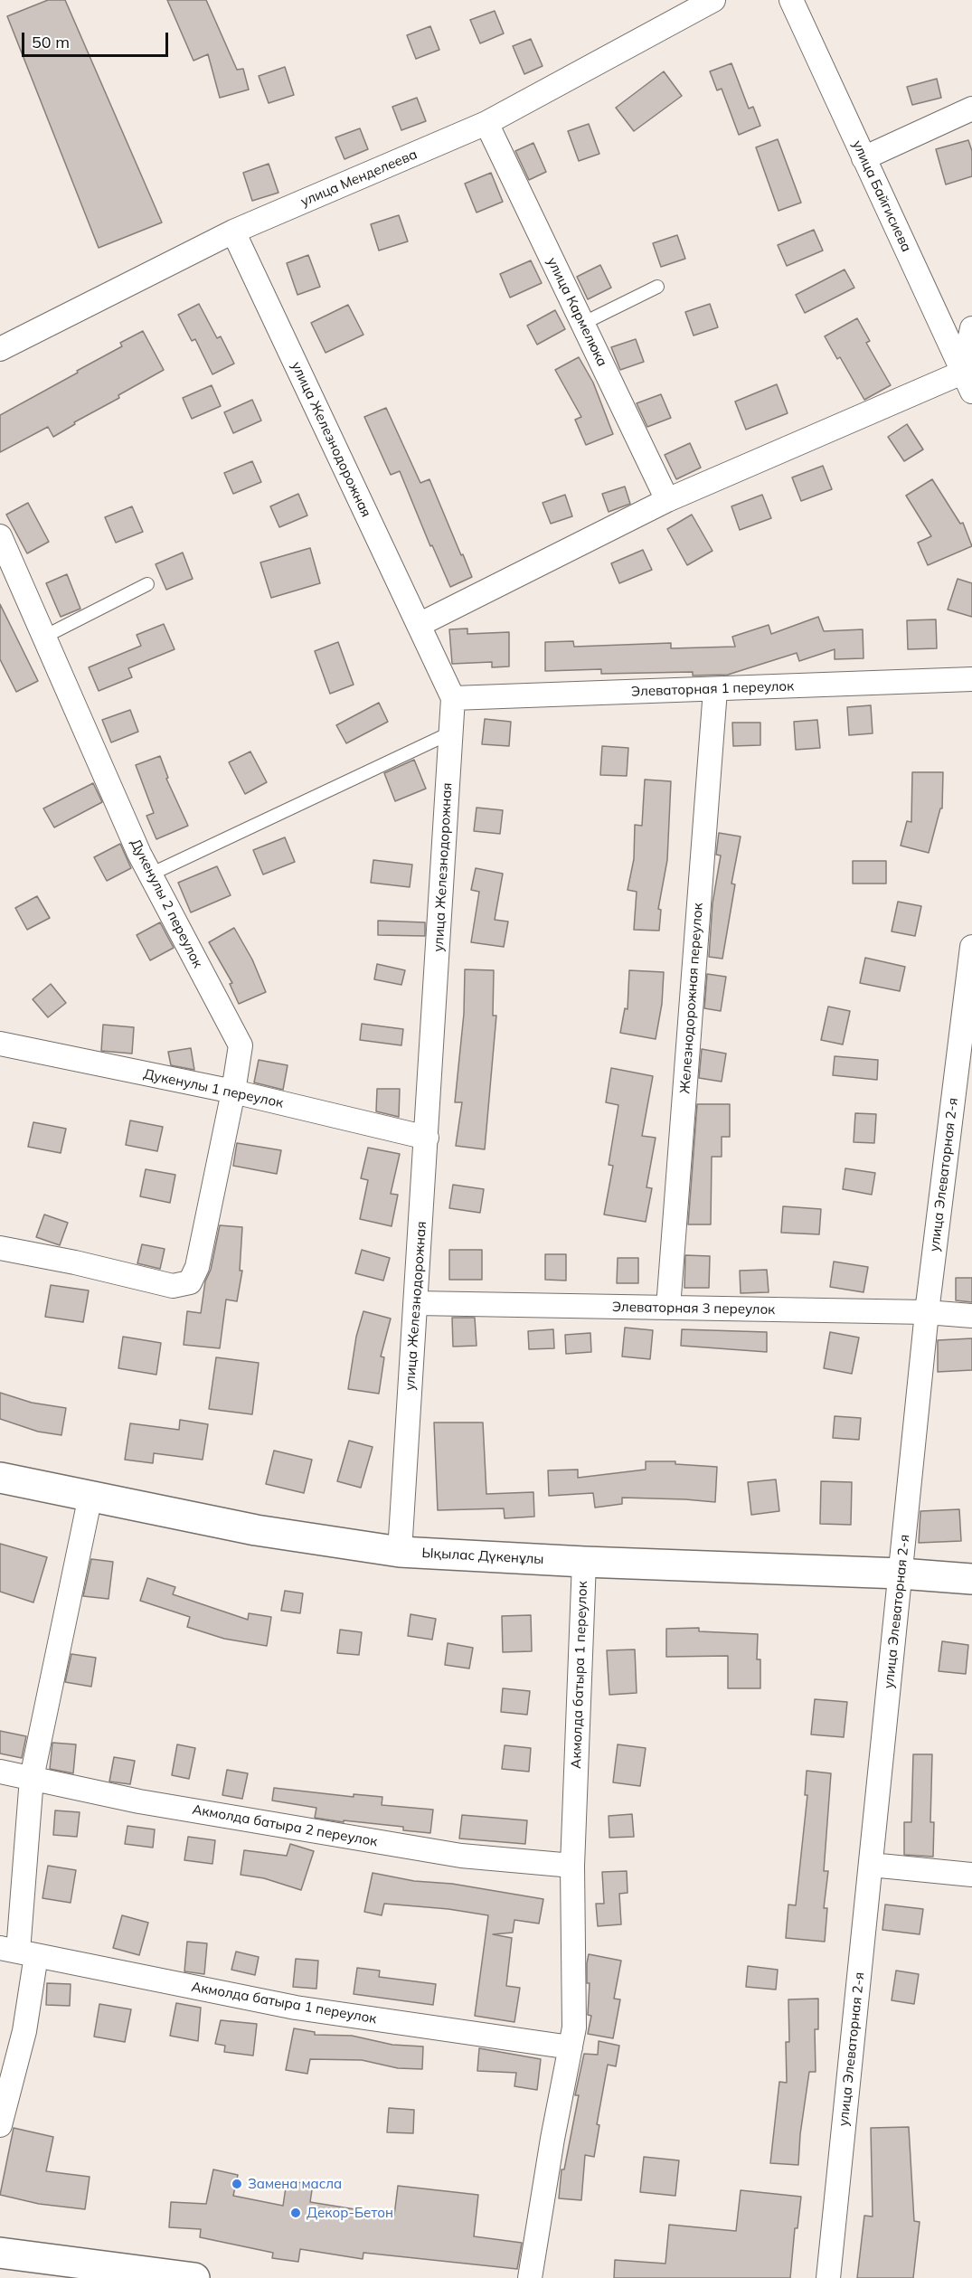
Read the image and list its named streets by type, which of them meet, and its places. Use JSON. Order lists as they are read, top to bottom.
{
  "streets": {
    "street": [
      "улица Менделеева",
      "улица Байгисиева",
      "улица Кармелюка",
      "улица Железнодорожная",
      "Элеваторная 1 переулок",
      "Дукенулы 2 переулок",
      "Железнодорожная переулок",
      "Дукенулы 1 переулок",
      "улица Элеваторная 2-я",
      "Элеваторная 3 переулок",
      "Ықылас Дүкенұлы",
      "Акмолда батыра 1 переулок",
      "Акмолда батыра 2 переулок"
    ]
  },
  "crossings": [
    ["улица Менделеева", "улица Кармелюка"],
    ["улица Менделеева", "улица Железнодорожная"],
    ["улица Железнодорожная", "Элеваторная 1 переулок"],
    ["улица Железнодорожная", "Дукенулы 1 переулок"],
    ["улица Железнодорожная", "Элеваторная 3 переулок"],
    ["улица Железнодорожная", "Ықылас Дүкенұлы"],
    ["Элеваторная 1 переулок", "Железнодорожная переулок"],
    ["Дукенулы 2 переулок", "Дукенулы 1 переулок"],
    ["Железнодорожная переулок", "Элеваторная 3 переулок"],
    ["улица Элеваторная 2-я", "Элеваторная 3 переулок"],
    ["улица Элеваторная 2-я", "Ықылас Дүкенұлы"],
    ["Ықылас Дүкенұлы", "Акмолда батыра 1 переулок"],
    ["Акмолда батыра 1 переулок", "Акмолда батыра 2 переулок"]
  ],
  "places": ["Замена масла", "Декор-Бетон"],
  "scale_bar": "50 m"
}
